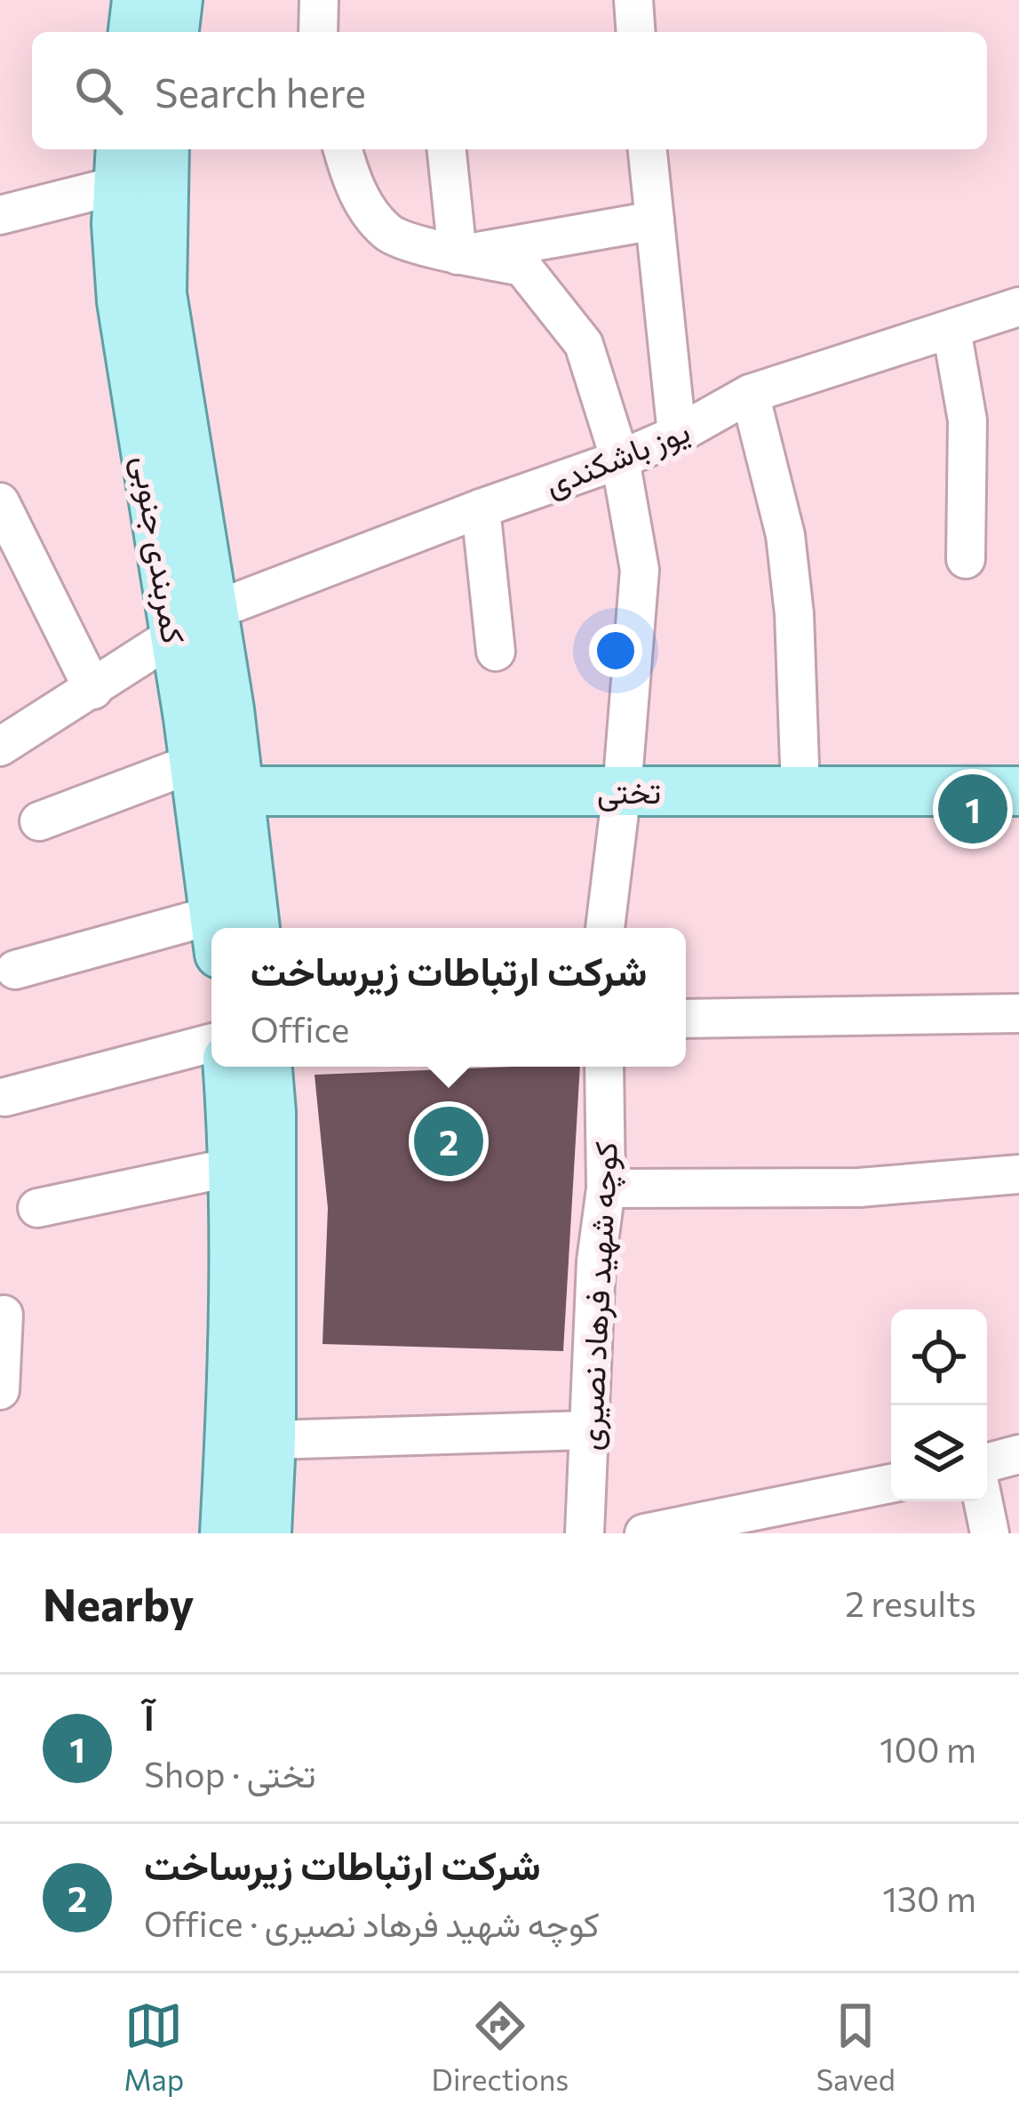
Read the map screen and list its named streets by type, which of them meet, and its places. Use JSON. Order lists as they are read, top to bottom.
{
  "streets": {
    "main road": ["کمربندی جنوبی", "تختی"],
    "street": ["یوز باشکندی", "کوچه شهید فرهاد نصیری"]
  },
  "crossings": [
    ["یوز باشکندی", "کمربندی جنوبی"],
    ["کمربندی جنوبی", "تختی"]
  ],
  "page": {
    "search": "Search here",
    "pins": ["1", "2"],
    "popup": ["شرکت ارتباطات زیرساخت", "Office"],
    "heading": ["Nearby", "2 results"],
    "list": [
      {
        "mark": "1",
        "name": "آ",
        "note": "Shop · تختی",
        "value": "100 m"
      },
      {
        "mark": "2",
        "name": "شرکت ارتباطات زیرساخت",
        "note": "Office · کوچه شهید فرهاد نصیری",
        "value": "130 m"
      }
    ],
    "nav": ["Map", "Directions", "Saved"]
  }
}
